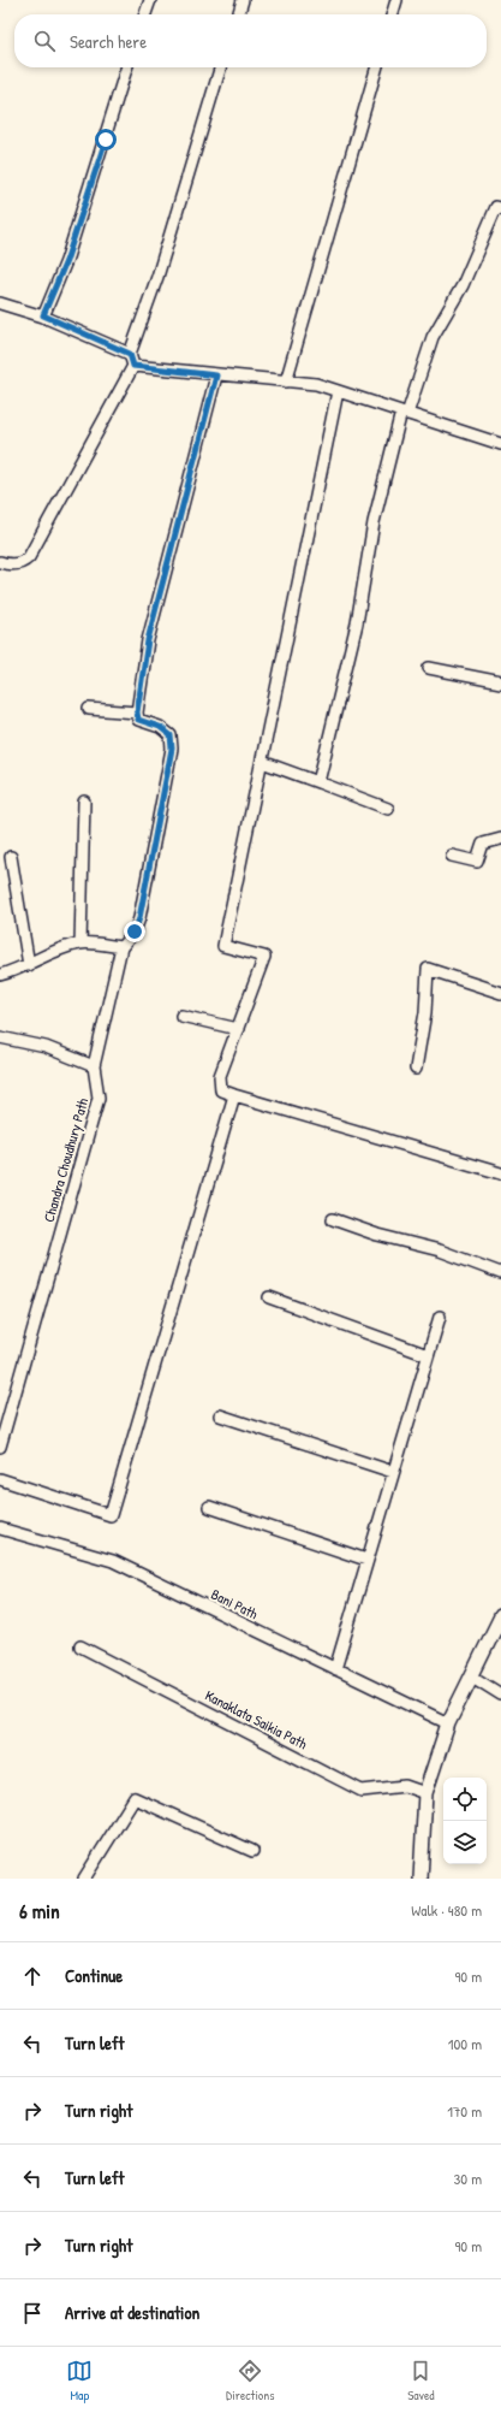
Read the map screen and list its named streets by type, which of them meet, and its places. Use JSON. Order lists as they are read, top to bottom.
{
  "streets": {
    "street": ["Chandra Choudhury Path", "Bani Path", "Kanaklata Saikia Path"]
  },
  "page": {
    "search": "Search here",
    "heading": ["6 min", "Walk · 480 m"],
    "list": [
      ["Continue", "90 m"],
      ["Turn left", "100 m"],
      ["Turn right", "170 m"],
      ["Turn left", "30 m"],
      ["Turn right", "90 m"],
      "Arrive at destination"
    ],
    "nav": ["Map", "Directions", "Saved"]
  }
}
